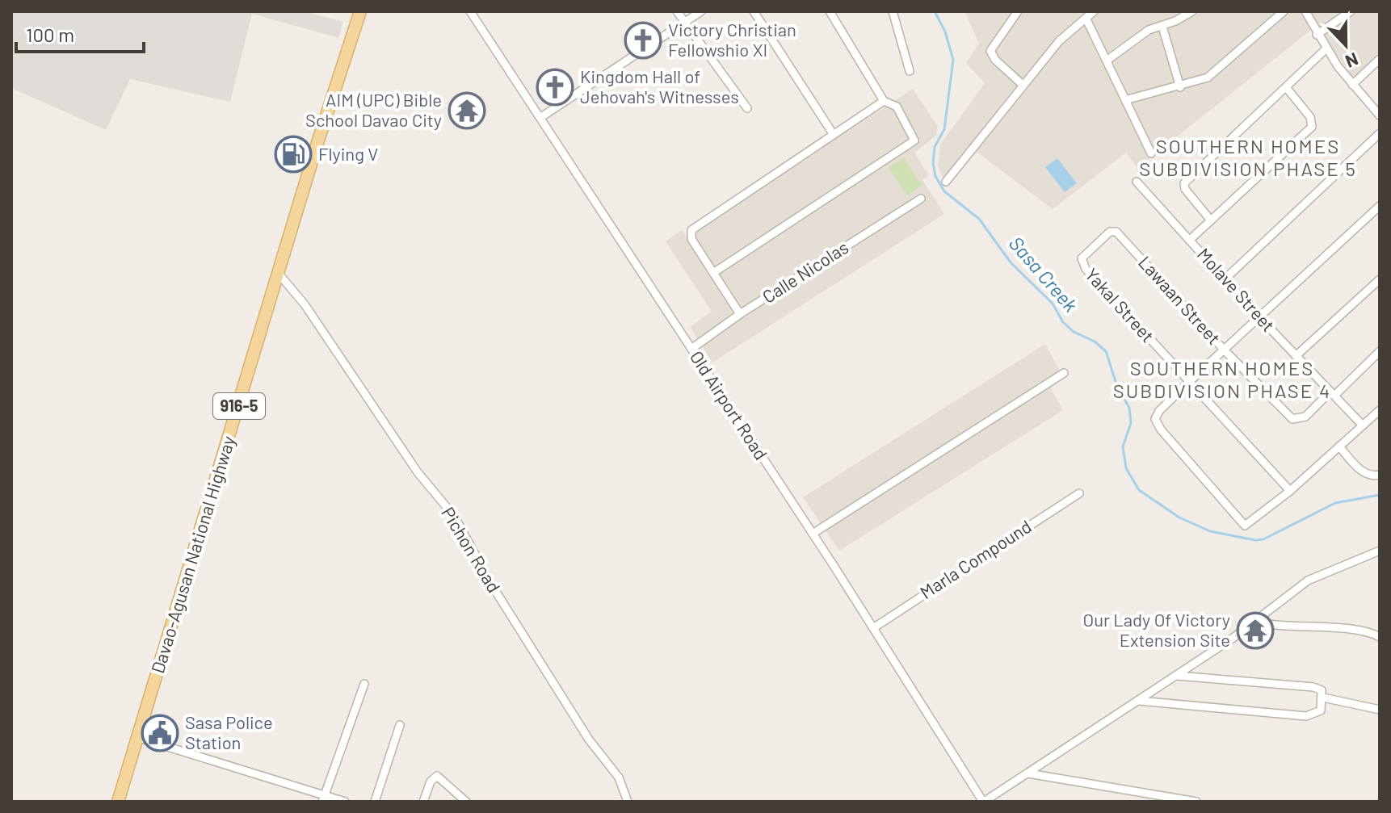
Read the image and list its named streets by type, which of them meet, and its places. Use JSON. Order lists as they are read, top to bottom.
{
  "streets": {
    "main road": ["916-5", "Davao-Agusan National Highway"],
    "street": [
      "Calle Nicolas",
      "Molave Street",
      "Lawaan Street",
      "Yakal Street",
      "Old Airport Road",
      "Pichon Road",
      "Marla Compound"
    ]
  },
  "crossings": [
    ["Calle Nicolas", "Old Airport Road"],
    ["Molave Street", "Lawaan Street"],
    ["Lawaan Street", "Yakal Street"],
    ["Old Airport Road", "Marla Compound"],
    ["Pichon Road", "Davao-Agusan National Highway"]
  ],
  "districts": ["SOUTHERN HOMES SUBDIVISION PHASE 5", "SOUTHERN HOMES SUBDIVISION PHASE 4"],
  "water": ["Sasa Creek"],
  "places": {
    "church": ["Victory Christian Fellowshio XI", "Kingdom Hall of Jehovah's Witnesses"],
    "temple": ["AIM (UPC) Bible School Davao City", "Our Lady Of Victory Extension Site"],
    "fuel station": ["Flying V"],
    "public building": ["Sasa Police Station"]
  },
  "scale_bar": "100 m",
  "north": "bottom"
}
